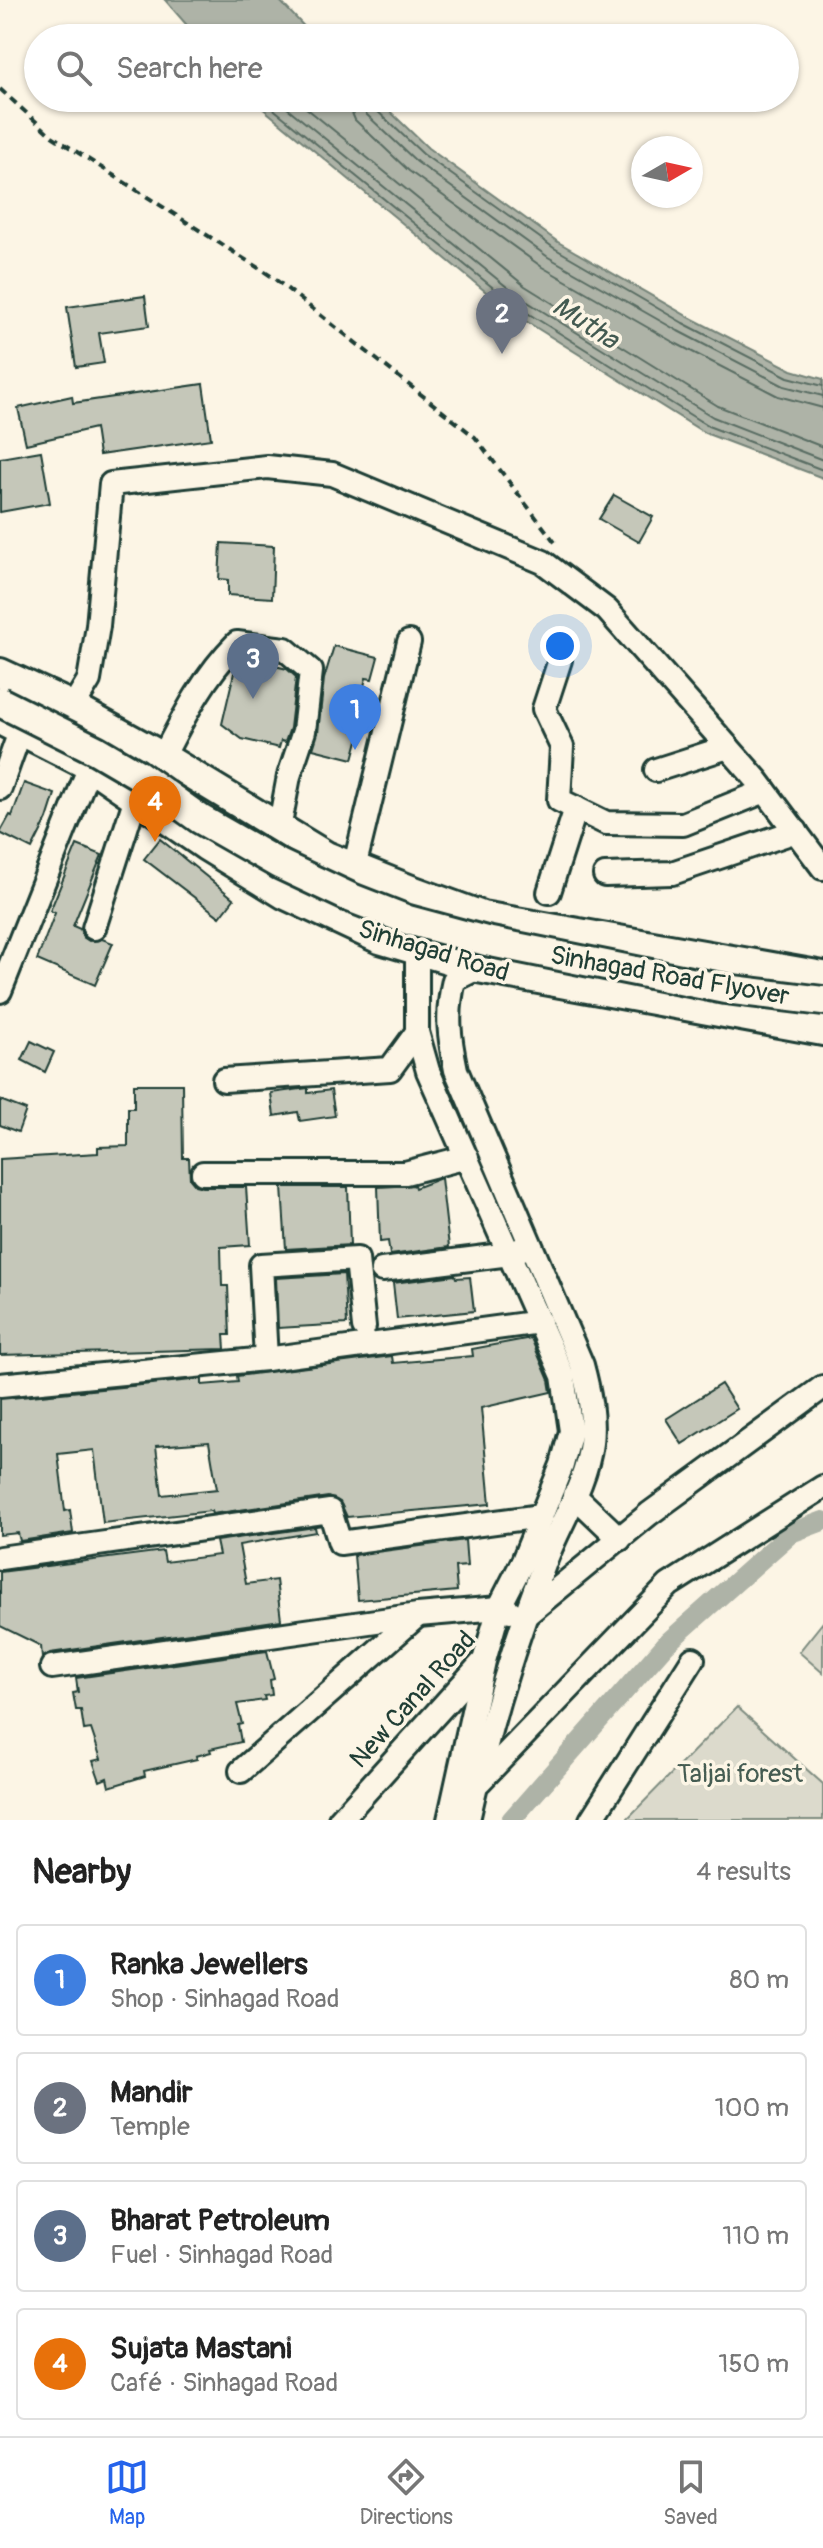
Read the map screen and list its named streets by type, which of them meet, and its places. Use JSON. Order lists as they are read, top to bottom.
{
  "streets": {
    "main road": ["Sinhagad Road", "Sinhagad Road Flyover"],
    "street": ["New Canal Road"]
  },
  "water": ["Mutha"],
  "parks": ["Taljai forest"],
  "north": "right",
  "page": {
    "search": "Search here",
    "pins": [
      "2",
      "3",
      "1",
      "4"
    ],
    "heading": ["Nearby", "4 results"],
    "list": [
      {
        "mark": "1",
        "name": "Ranka Jewellers",
        "note": "Shop · Sinhagad Road",
        "value": "80 m"
      },
      {
        "mark": "2",
        "name": "Mandir",
        "note": "Temple",
        "value": "100 m"
      },
      {
        "mark": "3",
        "name": "Bharat Petroleum",
        "note": "Fuel · Sinhagad Road",
        "value": "110 m"
      },
      {
        "mark": "4",
        "name": "Sujata Mastani",
        "note": "Café · Sinhagad Road",
        "value": "150 m"
      }
    ],
    "nav": ["Map", "Directions", "Saved"]
  }
}
